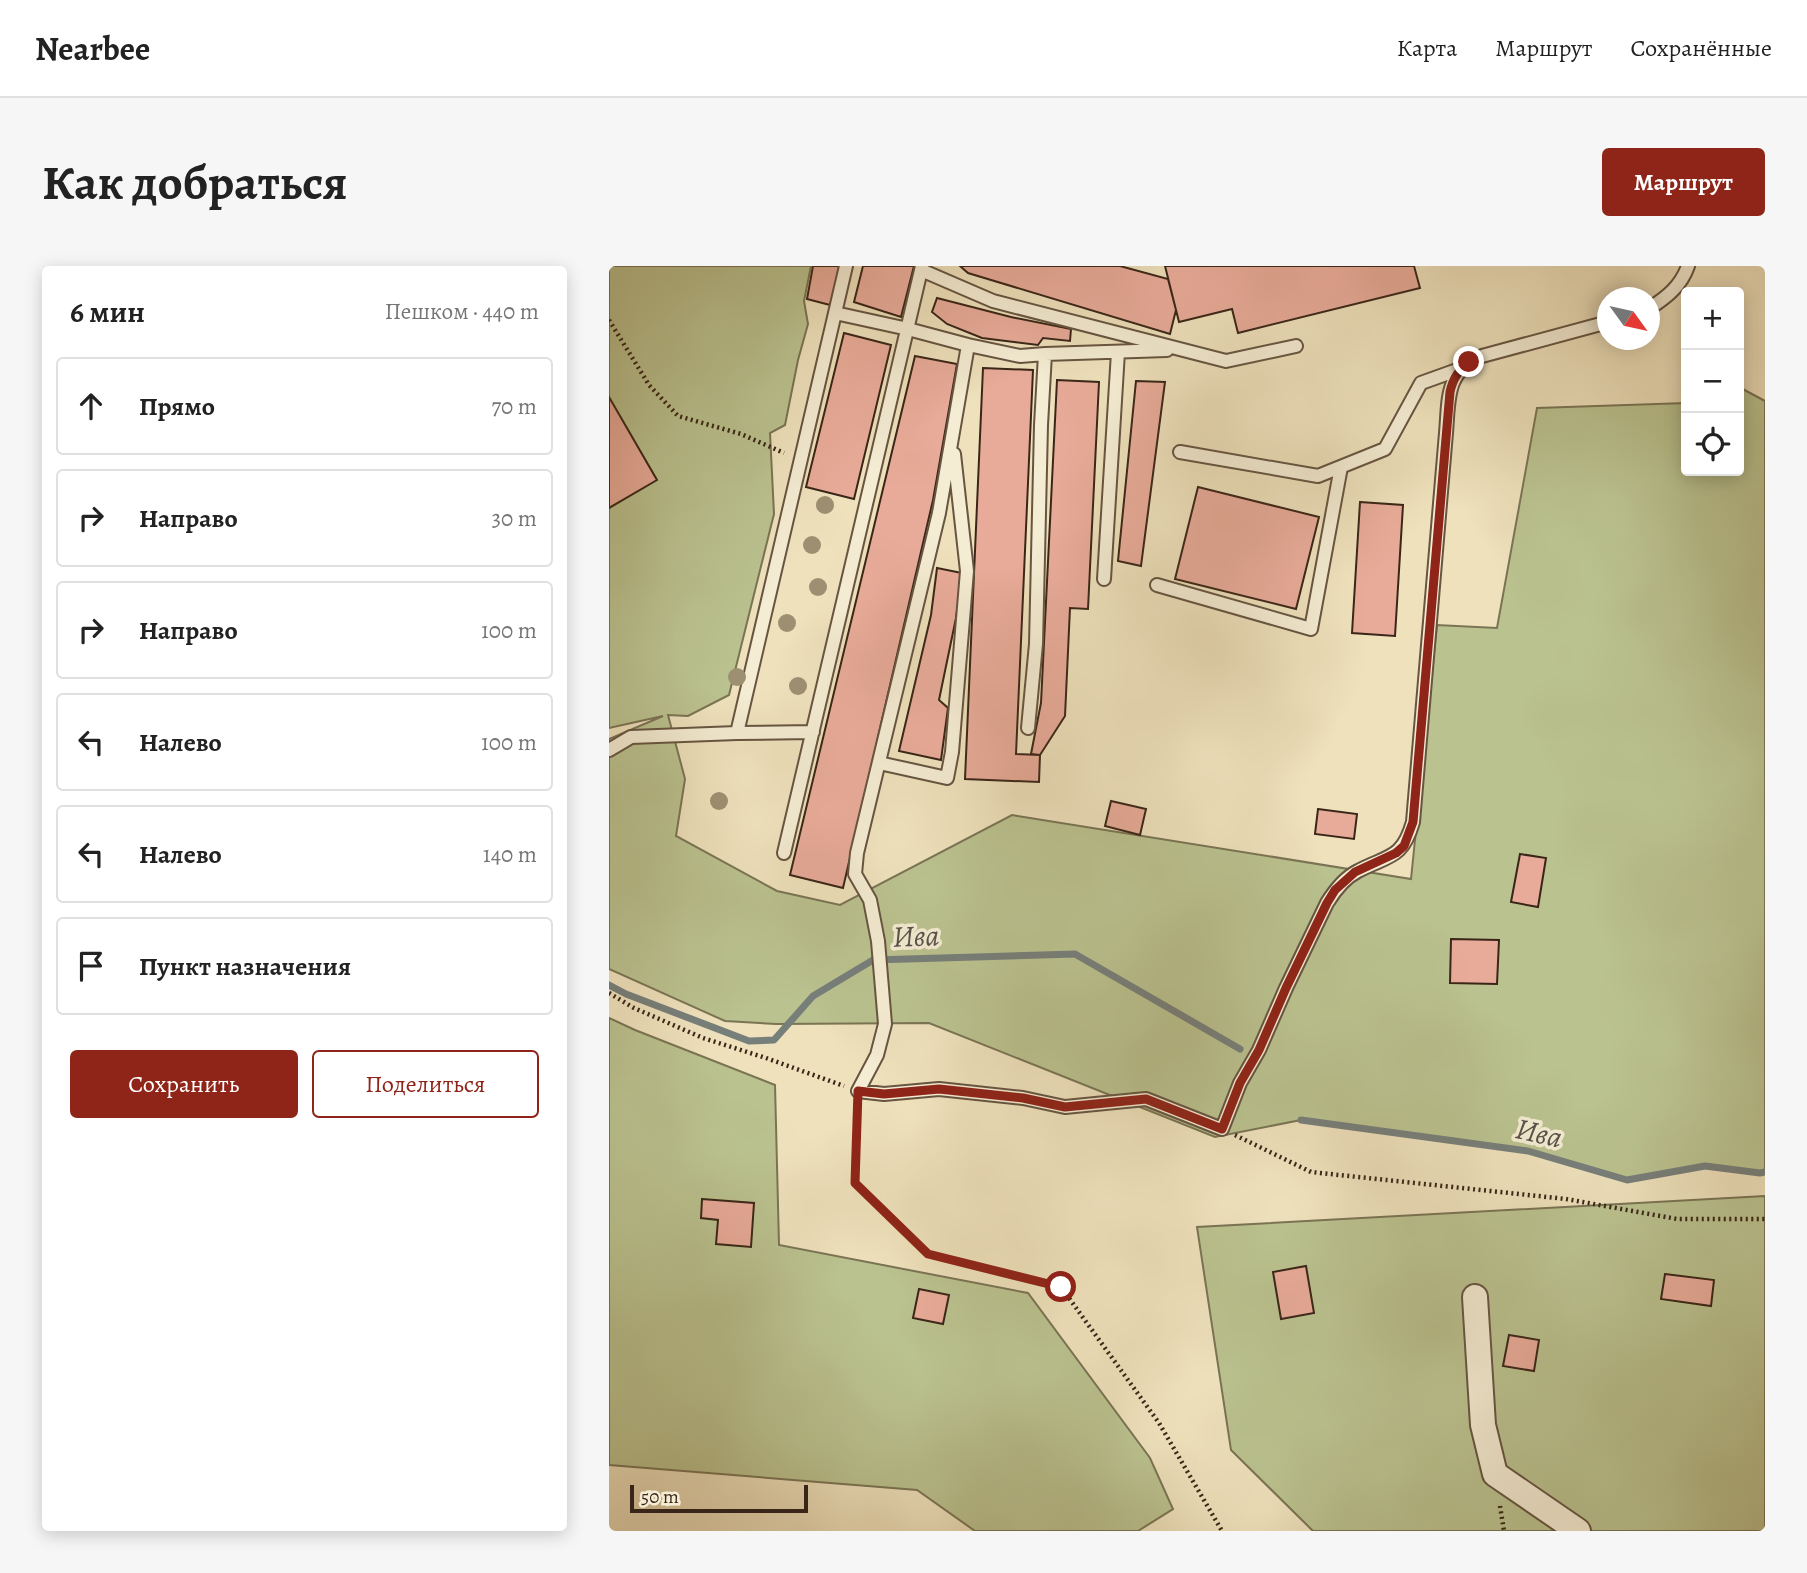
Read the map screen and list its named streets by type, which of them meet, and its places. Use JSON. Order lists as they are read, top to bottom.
{
  "water": ["Ива"],
  "scale_bar": "50 m",
  "north": "bottom right",
  "page": {
    "header": "Nearbee",
    "nav": ["Карта", "Маршрут", "Сохранённые"],
    "buttons": [
      "Маршрут",
      ["Сохранить", "Поделиться"]
    ],
    "title": "Как добраться",
    "heading": ["6 мин", "Пешком · 440 m"],
    "map_buttons": ["+", "−"],
    "list": [
      ["Прямо", "70 m"],
      ["Направо", "30 m"],
      ["Направо", "100 m"],
      ["Налево", "100 m"],
      ["Налево", "140 m"],
      "Пункт назначения"
    ],
    "scale": "50 m"
  }
}
